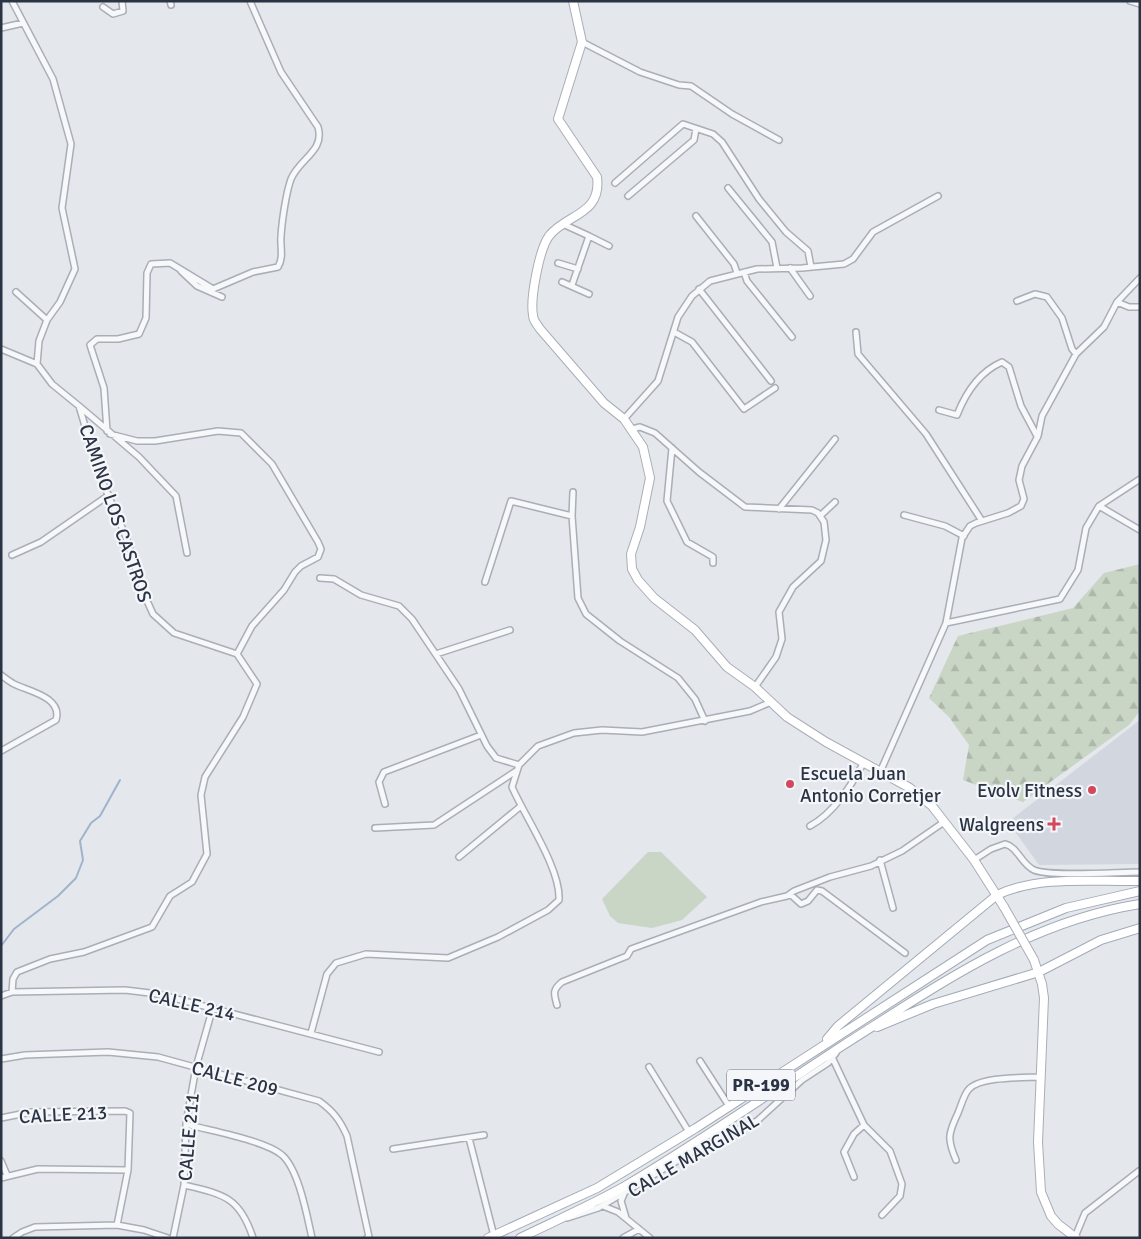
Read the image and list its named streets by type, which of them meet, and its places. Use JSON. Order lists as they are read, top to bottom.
{
  "streets": {
    "main road": ["PR-199"],
    "street": [
      "CAMINO LOS CASTROS",
      "CALLE 214",
      "CALLE 209",
      "CALLE 213",
      "CALLE 211",
      "CALLE MARGINAL"
    ]
  },
  "crossings": [
    ["CALLE 214", "CALLE 211"],
    ["CALLE 209", "CALLE 211"],
    ["PR-199", "CALLE MARGINAL"]
  ],
  "places": {
    "other": ["Escuela Juan Antonio Corretjer", "Evolv Fitness"],
    "health": ["Walgreens"]
  }
}
